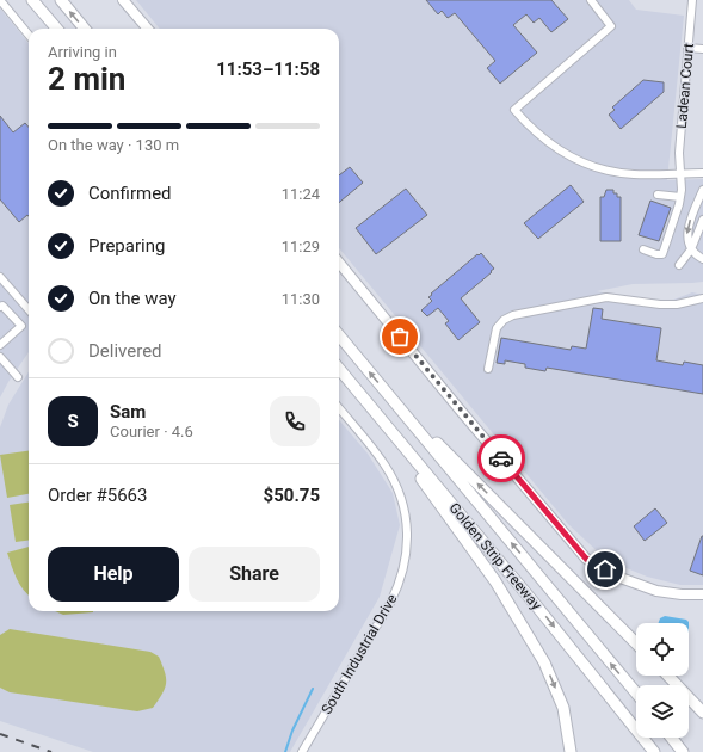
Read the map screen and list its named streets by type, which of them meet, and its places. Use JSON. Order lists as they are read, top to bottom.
{
  "streets": {
    "highway": ["Golden Strip Freeway"],
    "street": ["Ladean Court", "South Industrial Drive"]
  },
  "page": {
    "heading": ["2 min", "Arriving in", "11:53–11:58"],
    "panel": [
      "Sam",
      "Courier · 4.6",
      "Order #5663",
      "$50.75"
    ],
    "bar": "On the way · 130 m",
    "list": [
      ["Confirmed", "11:24"],
      ["Preparing", "11:29"],
      ["On the way", "11:30"],
      "Delivered"
    ],
    "round": "S",
    "buttons": ["Help", "Share"]
  }
}
